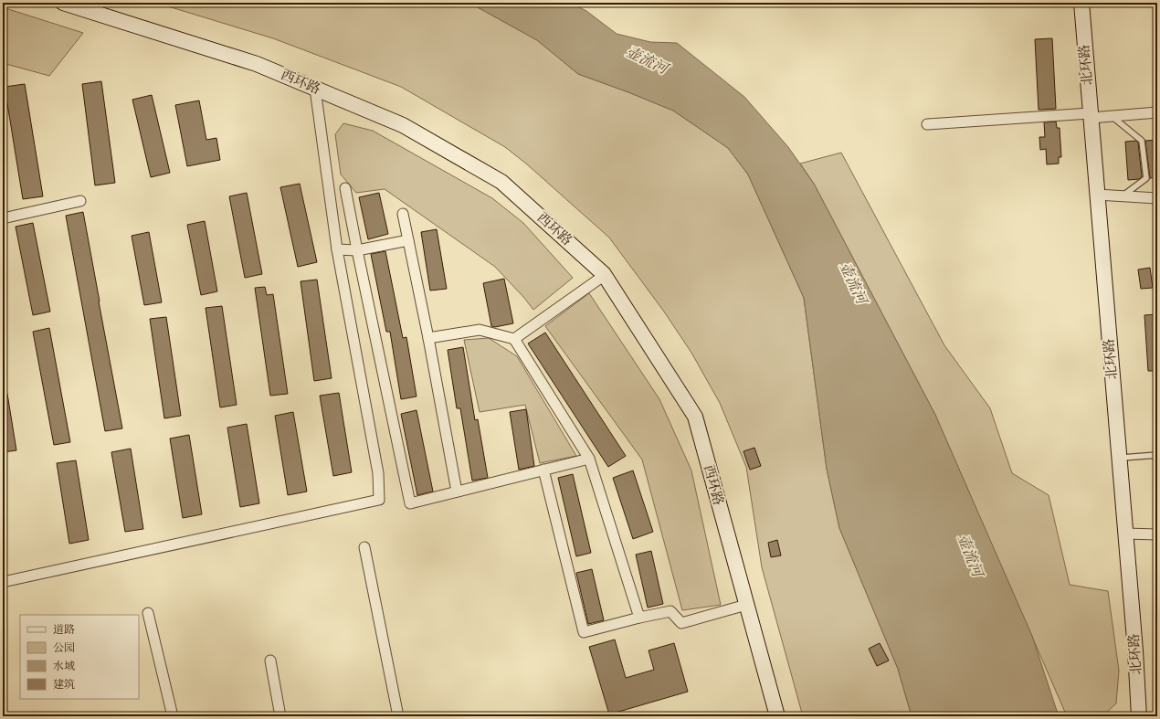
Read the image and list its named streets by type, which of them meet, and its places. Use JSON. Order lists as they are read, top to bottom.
{
  "streets": {
    "main road": ["北环路", "西环路"]
  },
  "water": ["壶流河"],
  "legend": [
    "道路",
    "公园",
    "水域",
    "建筑"
  ]
}
